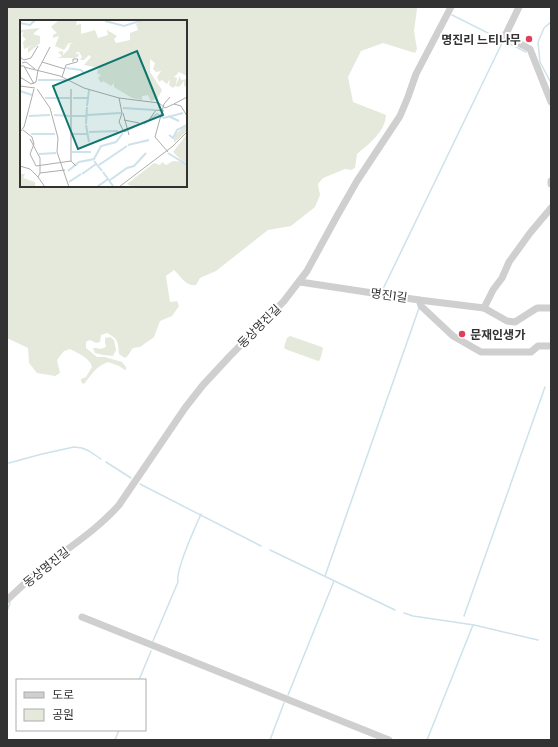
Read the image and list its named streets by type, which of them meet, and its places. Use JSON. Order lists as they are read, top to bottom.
{
  "streets": {
    "street": ["명진1길", "동상명진길"]
  },
  "crossings": [
    ["명진1길", "동상명진길"]
  ],
  "places": ["명진리 느티나무", "문재인생가"],
  "legend": ["도로", "공원"]
}
